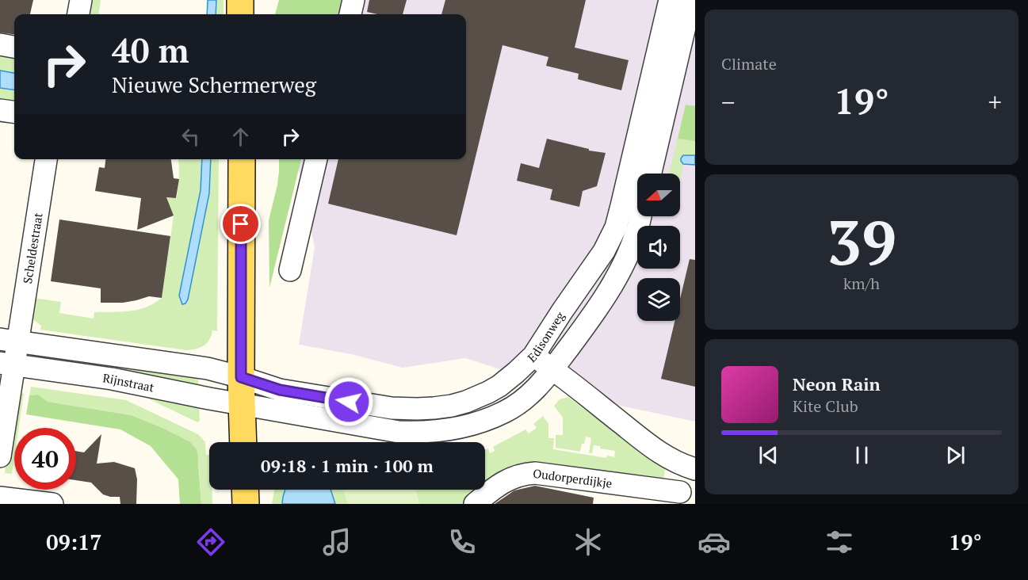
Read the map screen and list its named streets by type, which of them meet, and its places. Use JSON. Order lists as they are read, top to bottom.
{
  "streets": {
    "street": [
      "Scheldestraat",
      "Edisonweg",
      "Rijnstraat",
      "Oudorperdijkje"
    ]
  },
  "crossings": [
    ["Scheldestraat", "Rijnstraat"],
    ["Edisonweg", "Rijnstraat"]
  ],
  "north": "left",
  "page": {
    "tile": [
      "Climate",
      ["39", "km/h"]
    ],
    "turn": ["40 m", "Nieuwe Schermerweg"],
    "heat": ["−", "19°", "+"],
    "song": ["Neon Rain", "Kite Club"],
    "limit": "40",
    "trip": "09:18 · 1 min · 100 m",
    "tabs": ["09:17", "19°"]
  }
}
